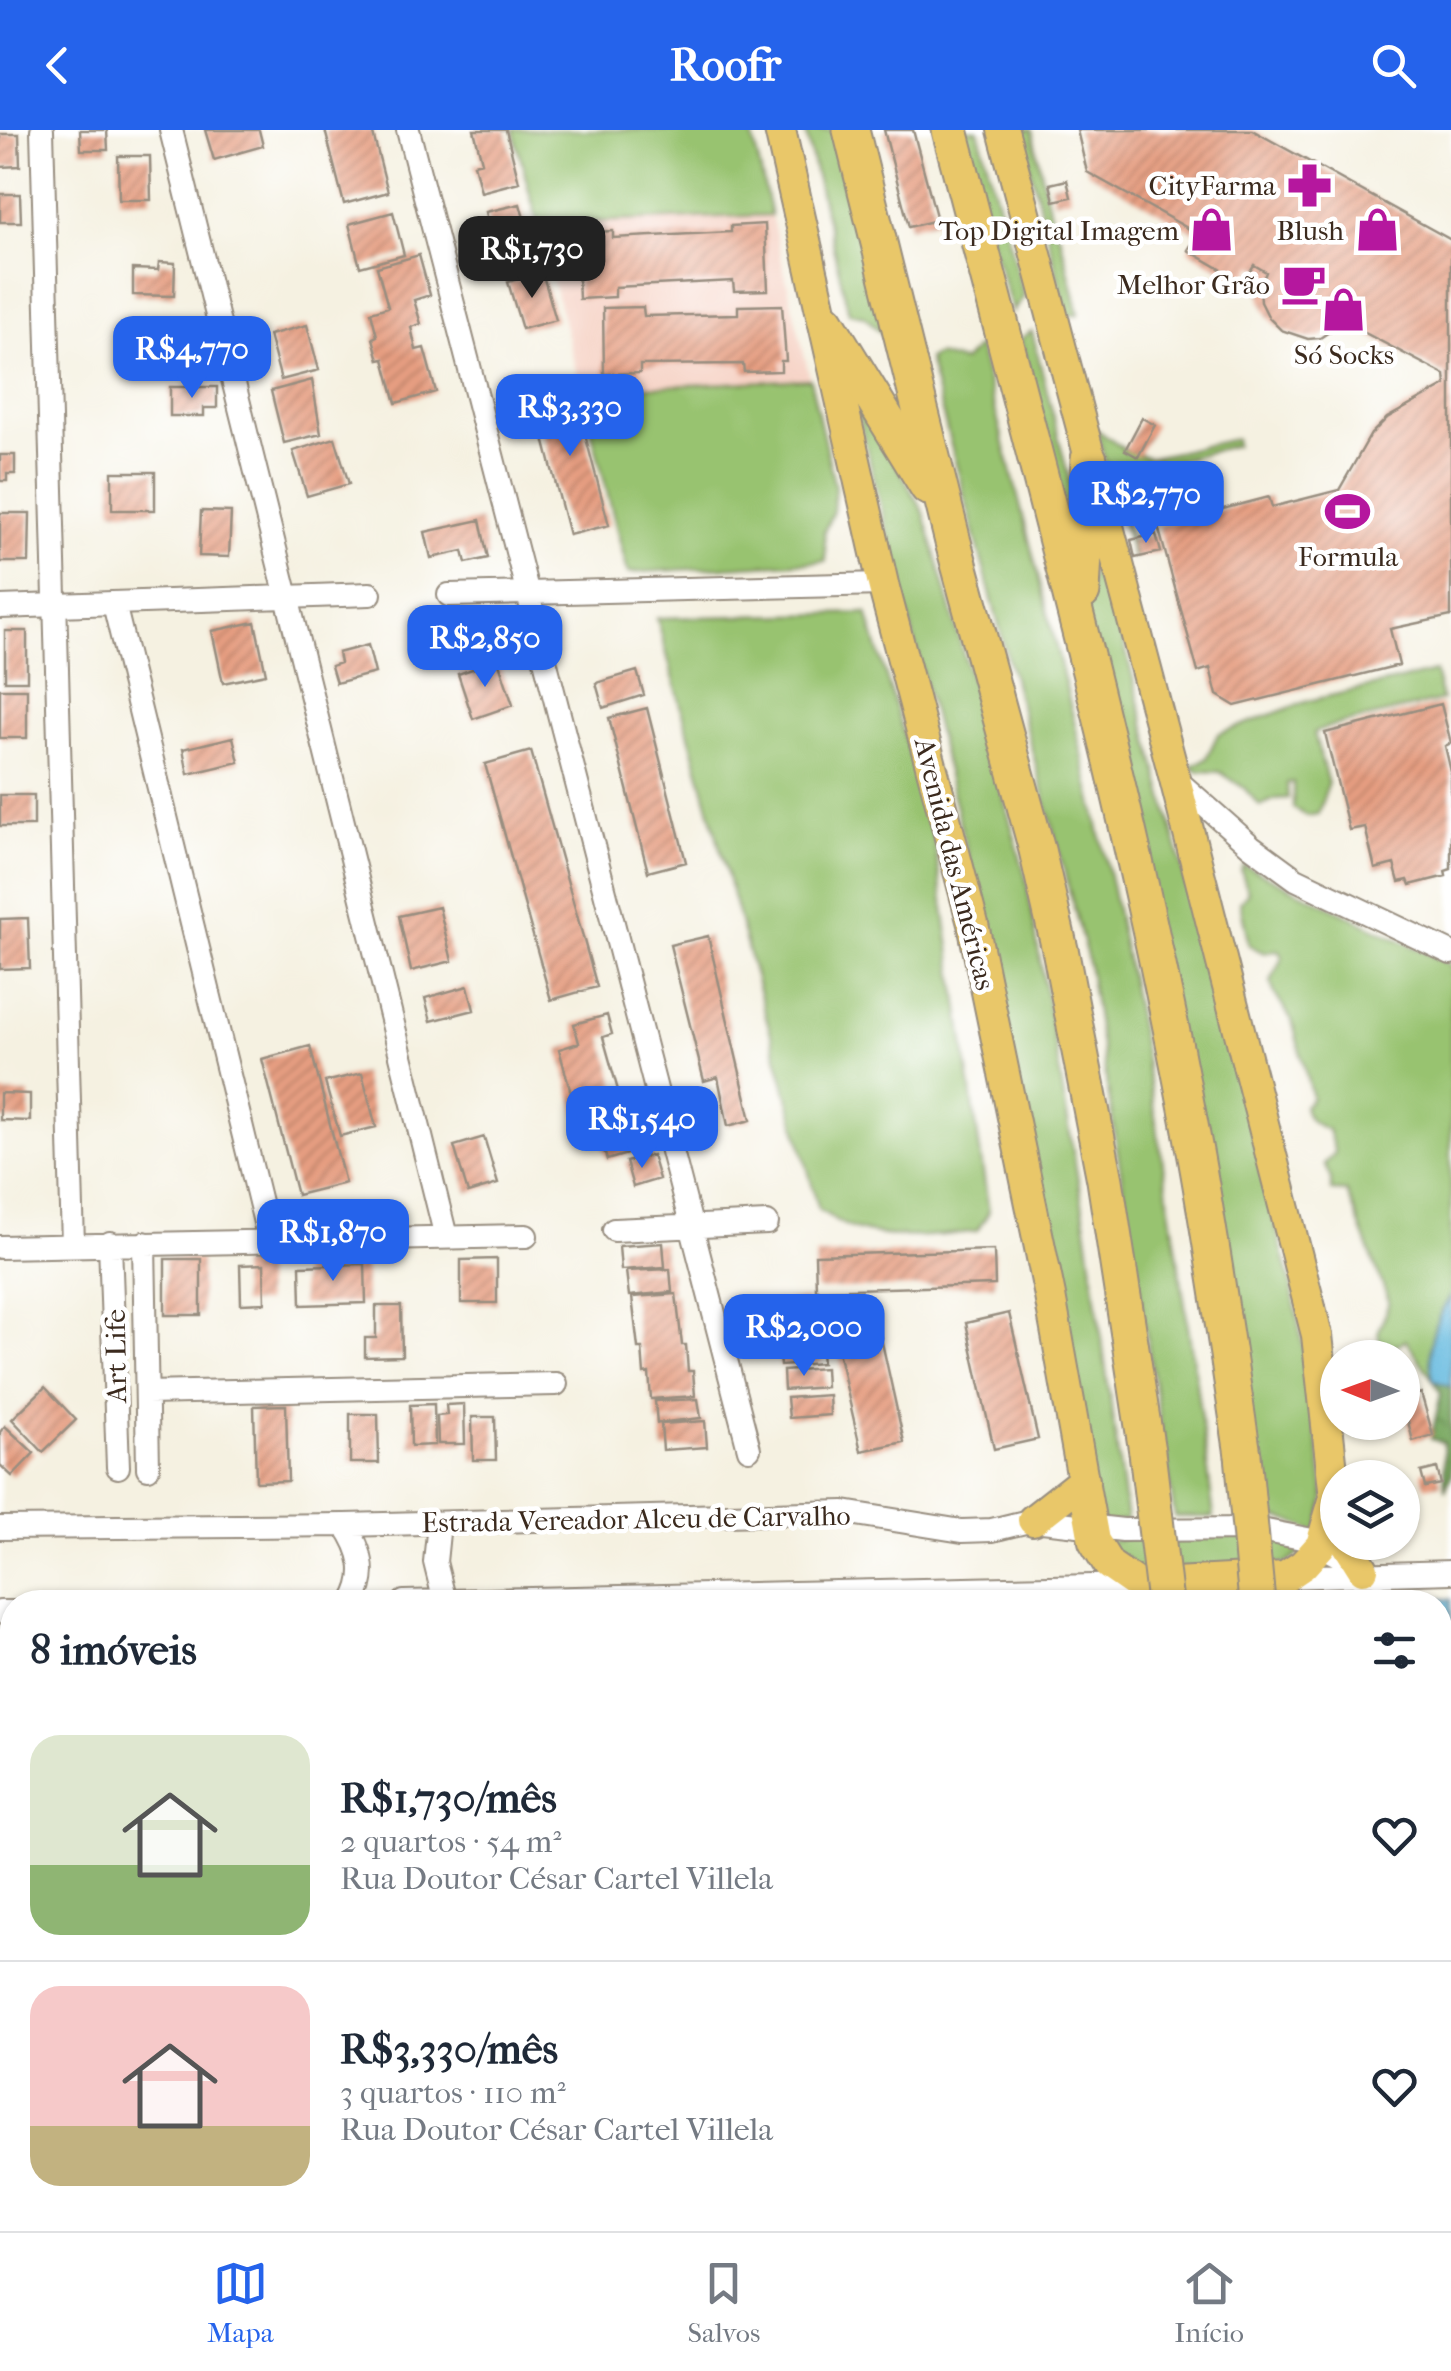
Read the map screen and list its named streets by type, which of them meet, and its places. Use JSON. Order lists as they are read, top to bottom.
{
  "streets": {
    "main road": ["Avenida das Américas"],
    "street": ["Art Life", "Estrada Vereador Alceu de Carvalho"]
  },
  "crossings": [
    ["Avenida das Américas", "Estrada Vereador Alceu de Carvalho"]
  ],
  "places": {
    "pharmacy": ["CityFarma"],
    "shop": ["Top Digital Imagem", "Blush", "Só Socks"],
    "cafe": ["Melhor Grão"],
    "sports": ["Formula"]
  },
  "north": "left",
  "page": {
    "header": "Roofr",
    "price": [
      "R$1,730",
      "R$4,770",
      "R$3,330",
      "R$2,770",
      "R$2,850",
      "R$1,540",
      "R$1,870",
      "R$2,000"
    ],
    "heading": "8 imóveis",
    "list": [
      {
        "name": "R$1,730/mês",
        "note": "2 quartos · 54 m² · Rua Doutor César Cartel Villela"
      },
      {
        "name": "R$3,330/mês",
        "note": "3 quartos · 110 m² · Rua Doutor César Cartel Villela"
      }
    ],
    "tabs": ["Mapa", "Salvos", "Início"]
  }
}
